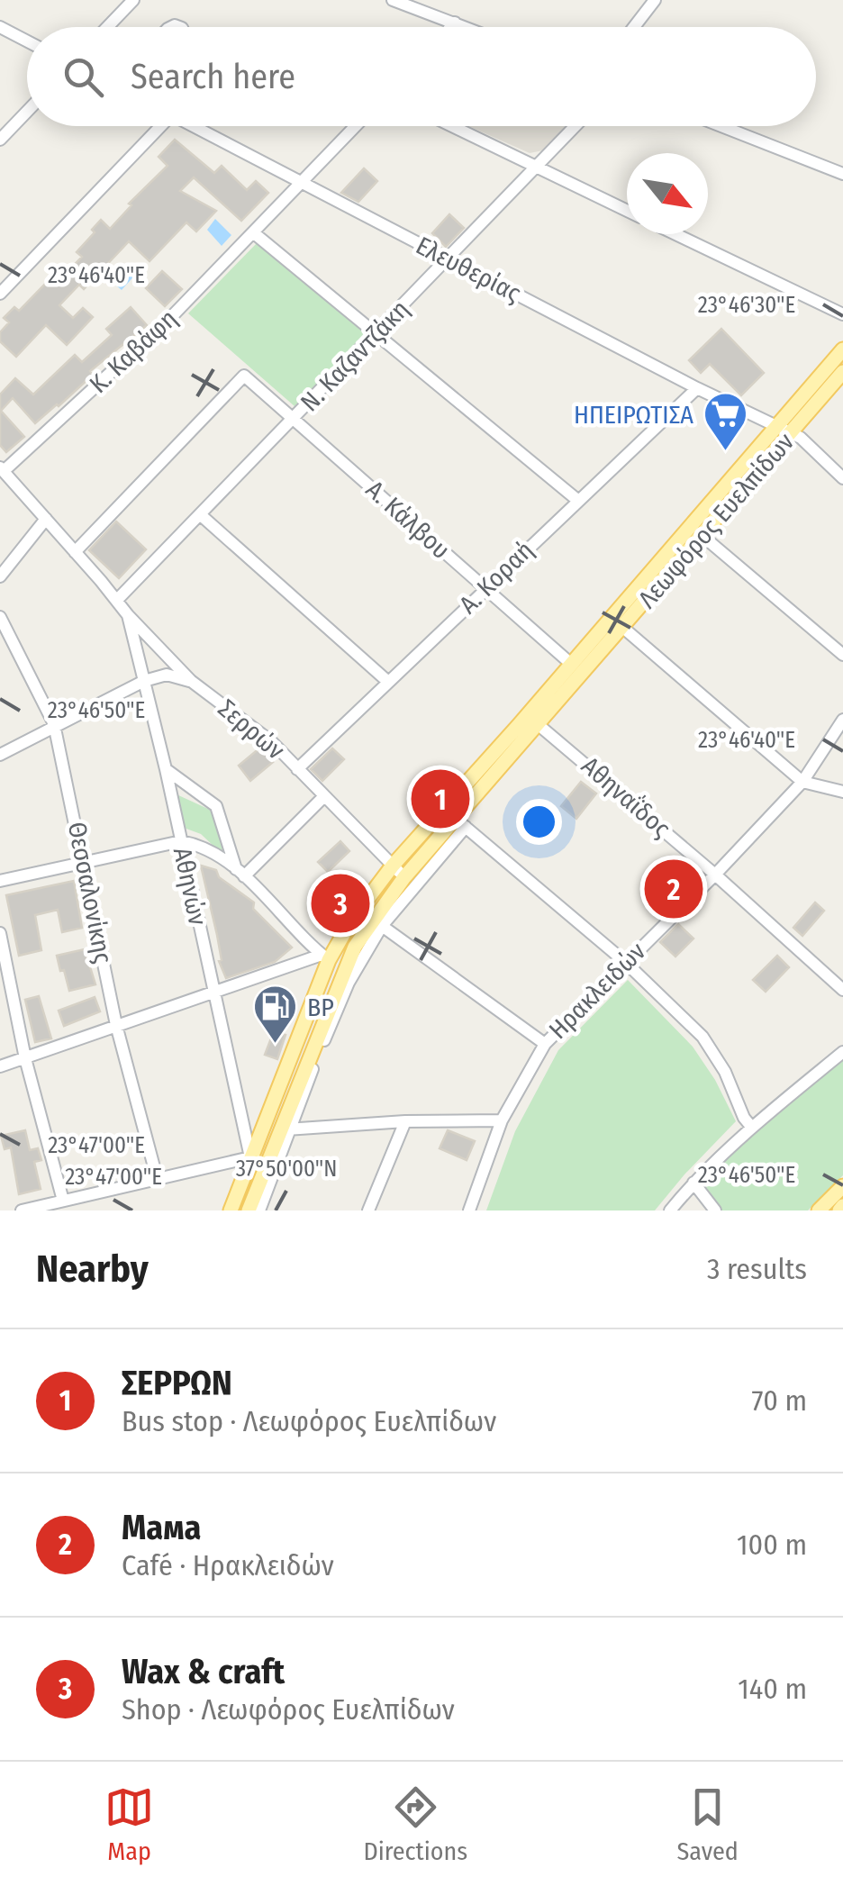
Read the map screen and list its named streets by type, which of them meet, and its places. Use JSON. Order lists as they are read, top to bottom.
{
  "streets": {
    "main road": ["Λεωφόρος Ευελπίδων"],
    "street": [
      "Ελευθερίας",
      "Κ. Καβάφη",
      "Ν. Καζαντζάκη",
      "A. Κάλβου",
      "Α. Κοραή",
      "Σερρών",
      "Αθηναΐδος",
      "Αθηνών",
      "Θεσσαλονίκης",
      "Ηρακλειδών"
    ]
  },
  "crossings": [
    ["Ελευθερίας", "Κ. Καβάφη"],
    ["Ελευθερίας", "Ν. Καζαντζάκη"],
    ["Ελευθερίας", "Λεωφόρος Ευελπίδων"],
    ["Ελευθερίας", "Α. Κοραή"],
    ["Ν. Καζαντζάκη", "A. Κάλβου"],
    ["Ν. Καζαντζάκη", "Σερρών"],
    ["A. Κάλβου", "Λεωφόρος Ευελπίδων"],
    ["A. Κάλβου", "Α. Κοραή"],
    ["A. Κάλβου", "Σερρών"],
    ["Λεωφόρος Ευελπίδων", "Σερρών"],
    ["Λεωφόρος Ευελπίδων", "Αθηναΐδος"],
    ["Λεωφόρος Ευελπίδων", "Αθηνών"],
    ["Α. Κοραή", "Σερρών"],
    ["Σερρών", "Αθηνών"],
    ["Αθηναΐδος", "Ηρακλειδών"]
  ],
  "places": {
    "supermarket": ["ΗΠΕΙΡΩΤΙΣΑ"],
    "fuel station": ["BP"]
  },
  "north": "bottom right",
  "page": {
    "search": "Search here",
    "pins": ["1", "2", "3"],
    "heading": ["Nearby", "3 results"],
    "list": [
      {
        "mark": "1",
        "name": "ΣΕΡΡΩΝ",
        "note": "Bus stop · Λεωφόρος Ευελπίδων",
        "value": "70 m"
      },
      {
        "mark": "2",
        "name": "Мама",
        "note": "Café · Ηρακλειδών",
        "value": "100 m"
      },
      {
        "mark": "3",
        "name": "Wax & craft",
        "note": "Shop · Λεωφόρος Ευελπίδων",
        "value": "140 m"
      }
    ],
    "nav": ["Map", "Directions", "Saved"]
  },
  "coordinates": [
    "23°46'40\"E",
    "23°46'30\"E",
    "23°46'50\"E",
    "23°47'00\"E",
    "37°50'00\"N"
  ]
}
